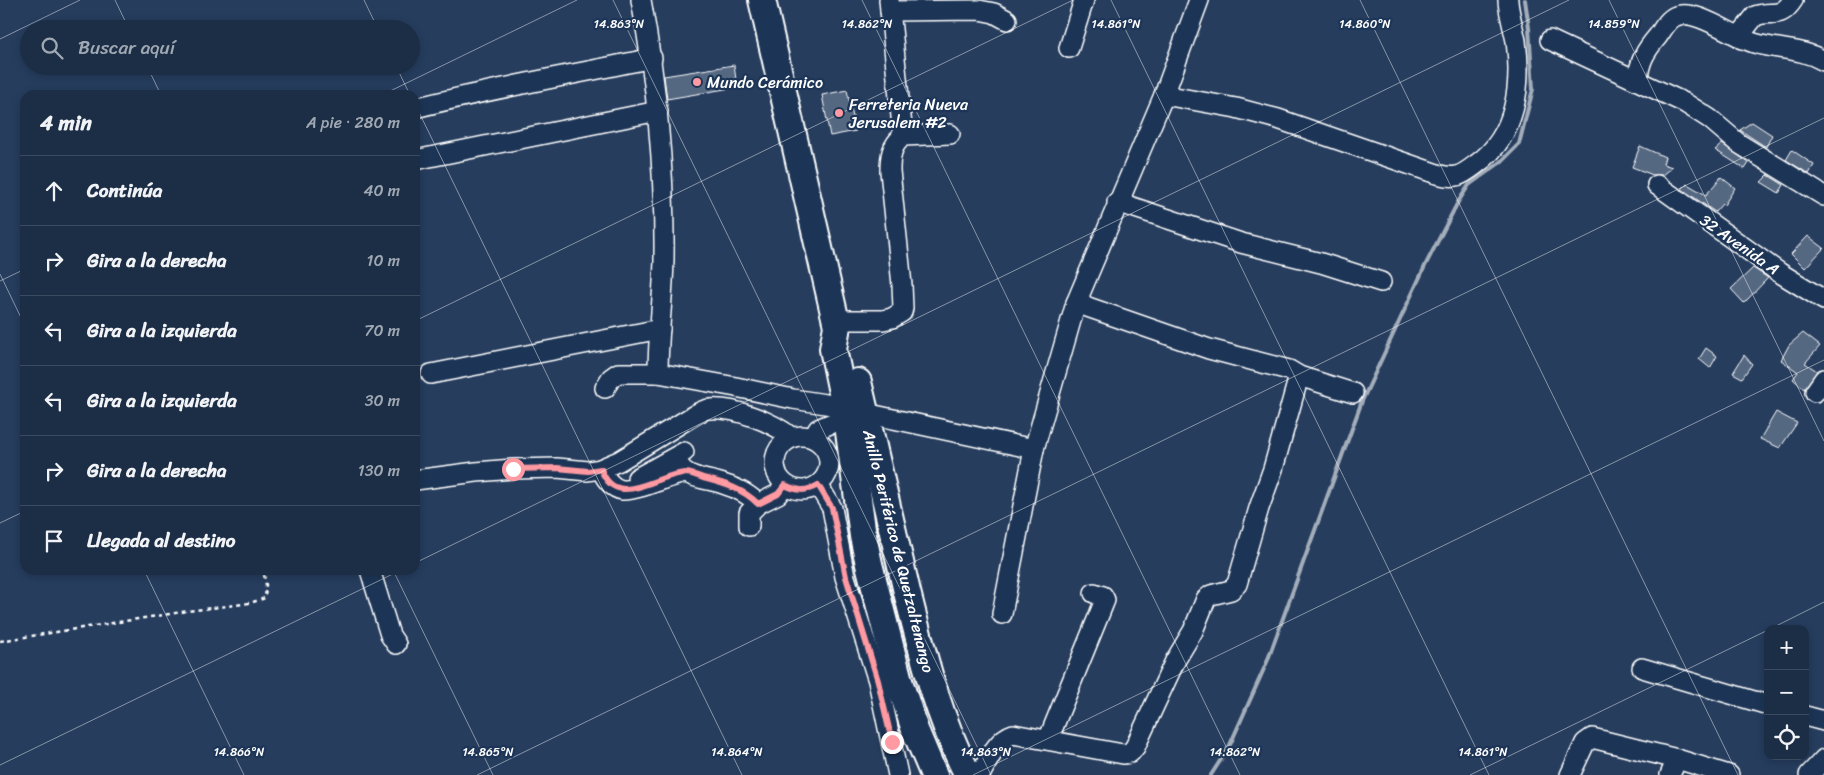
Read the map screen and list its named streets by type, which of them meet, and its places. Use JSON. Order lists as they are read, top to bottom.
{
  "streets": {
    "highway": ["Anillo Periférico de Quetzaltenango"],
    "street": ["32 Avenida A"]
  },
  "places": ["Mundo Cerámico", "Ferreteria Nueva Jerusalem #2"],
  "page": {
    "search": "Buscar aquí",
    "heading": ["4 min", "A pie · 280 m"],
    "list": [
      ["Continúa", "40 m"],
      ["Gira a la derecha", "10 m"],
      ["Gira a la izquierda", "70 m"],
      ["Gira a la izquierda", "30 m"],
      ["Gira a la derecha", "130 m"],
      "Llegada al destino"
    ],
    "map_buttons": ["+", "−"]
  },
  "coordinates": [
    "14.863°N",
    "14.862°N",
    "14.861°N",
    "14.860°N",
    "14.859°N",
    "14.866°N",
    "14.865°N",
    "14.864°N"
  ]
}
